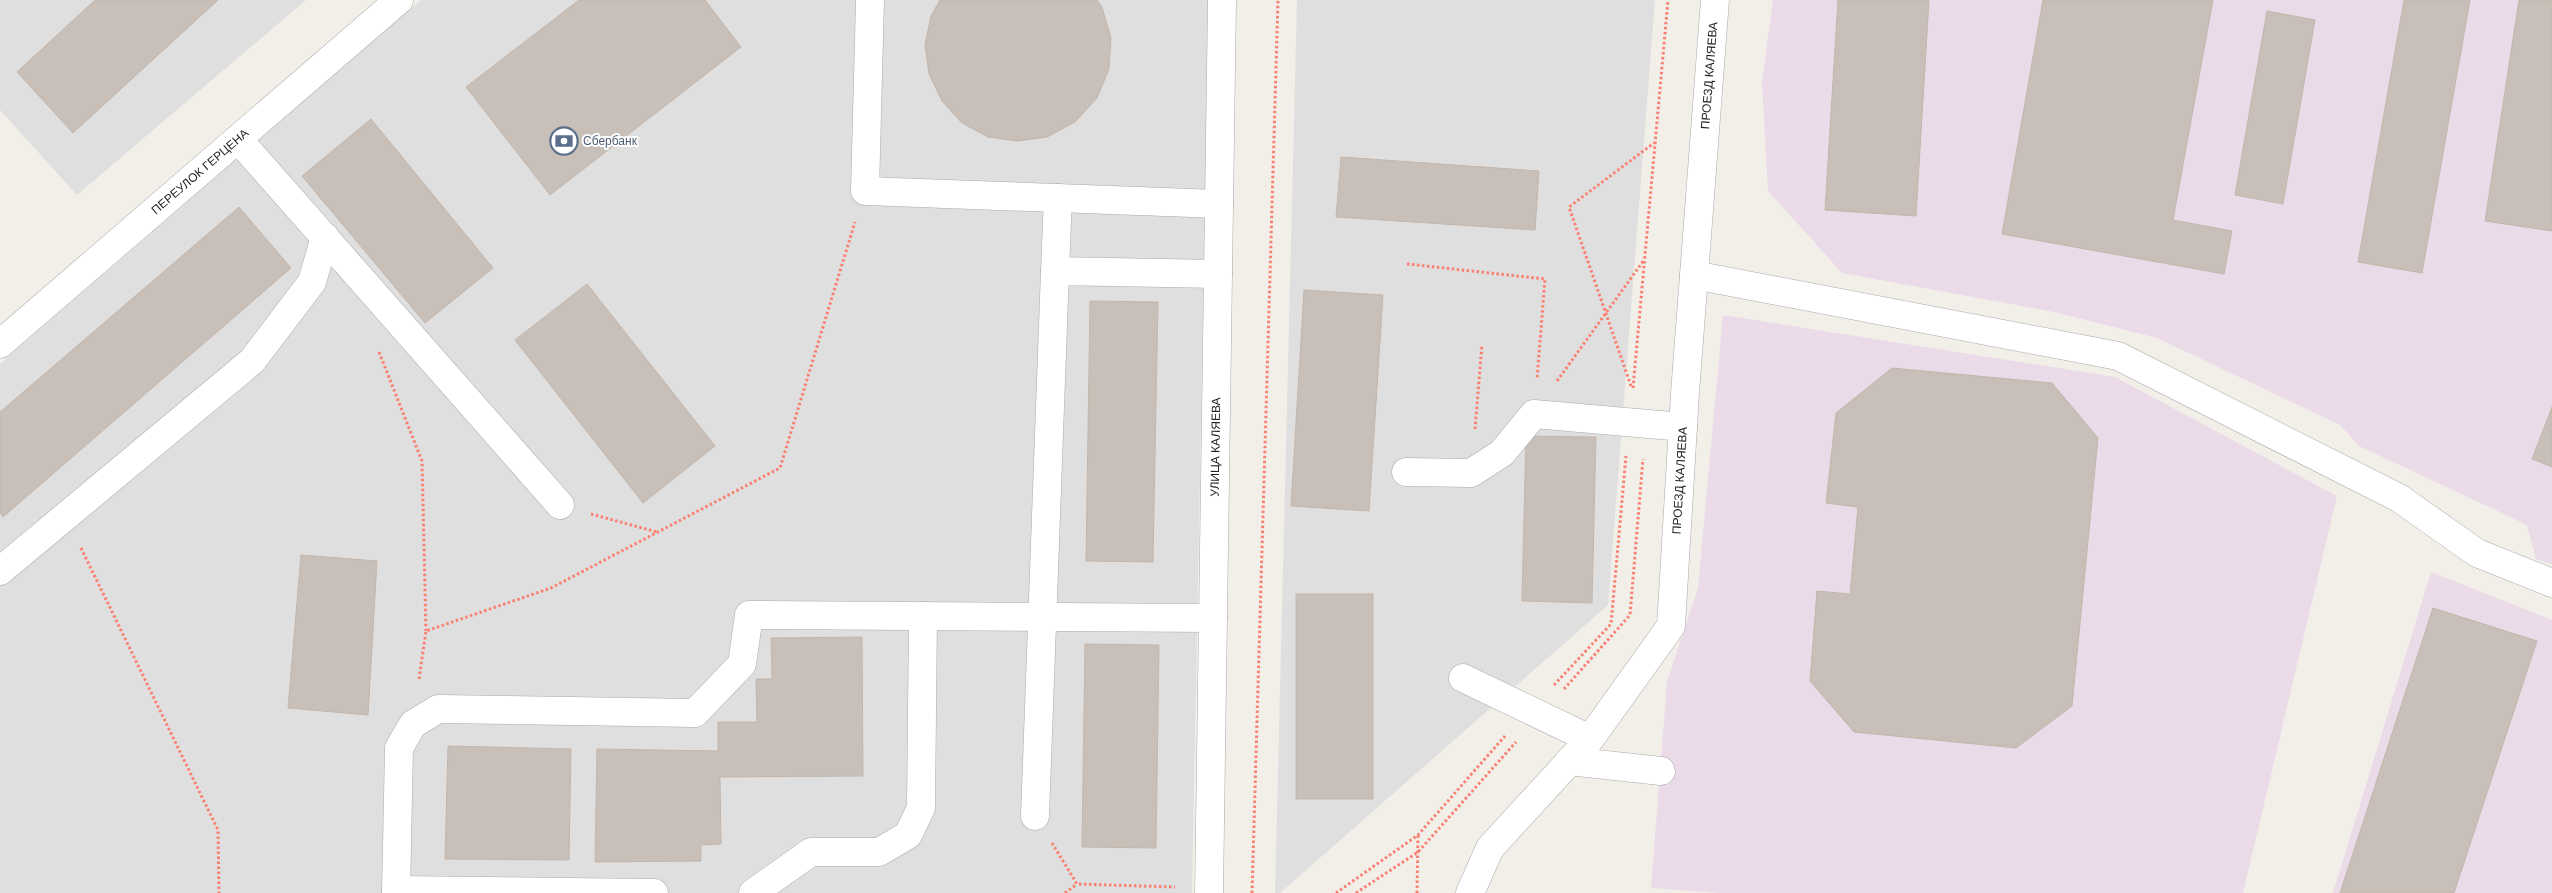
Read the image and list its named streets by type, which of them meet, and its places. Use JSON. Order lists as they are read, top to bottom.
{
  "streets": {
    "street": ["ПРОЕЗД КАЛЯЕВА", "ПЕРЕУЛОК ГЕРЦЕНА", "УЛИЦА КАЛЯЕВА"]
  },
  "places": {
    "bank": ["Сбербанк"]
  }
}
